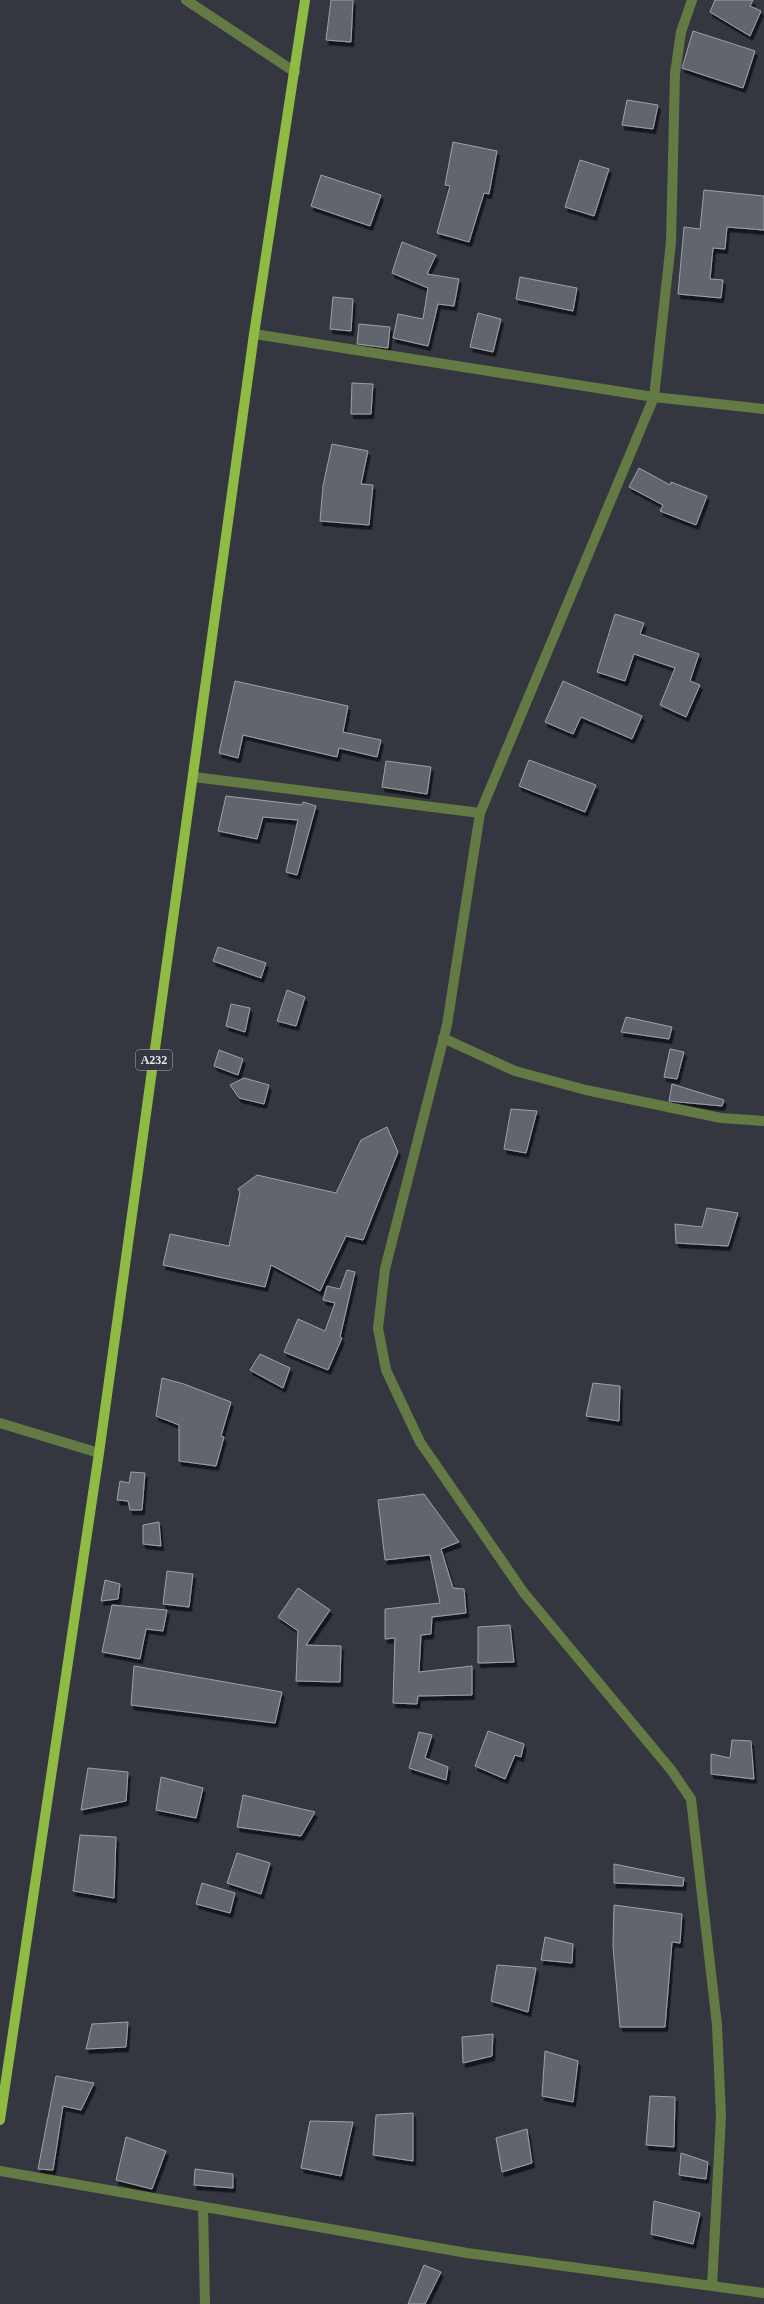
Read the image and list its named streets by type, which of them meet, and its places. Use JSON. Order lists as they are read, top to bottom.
{
  "streets": {
    "main road": ["A232"]
  }
}
